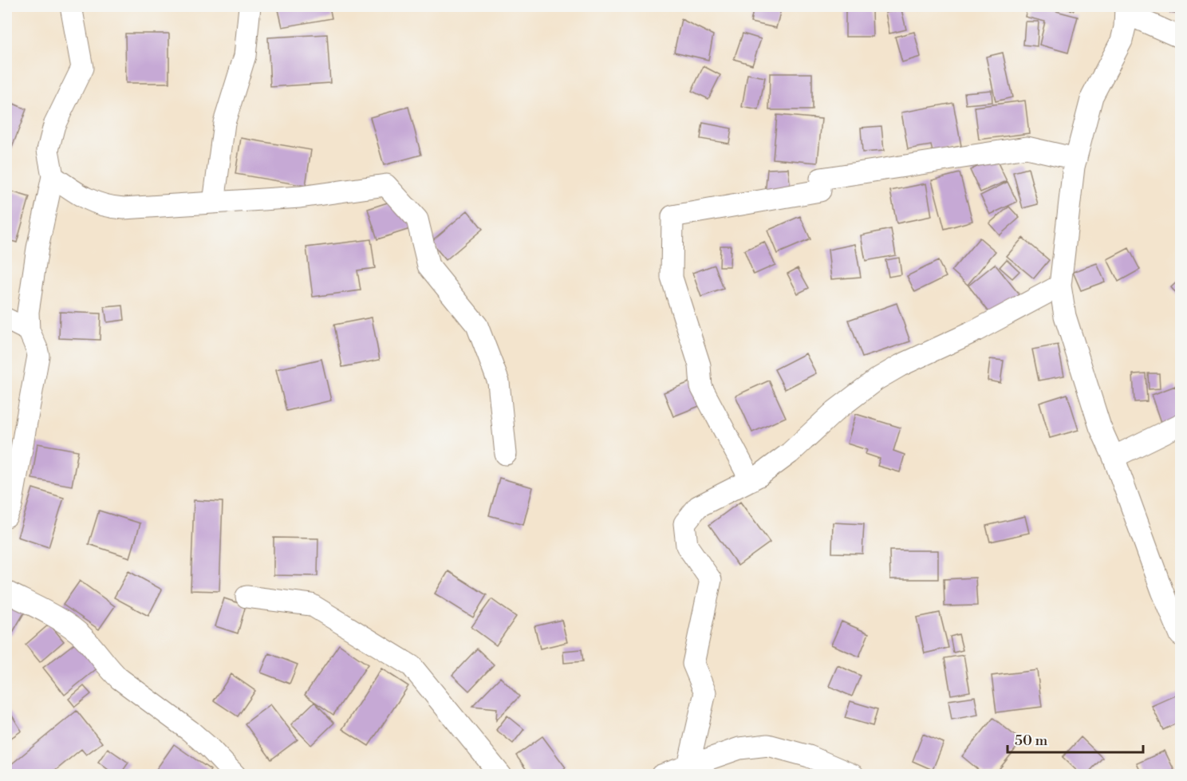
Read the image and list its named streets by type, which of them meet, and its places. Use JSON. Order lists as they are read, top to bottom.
{
  "scale_bar": "50 m"
}
